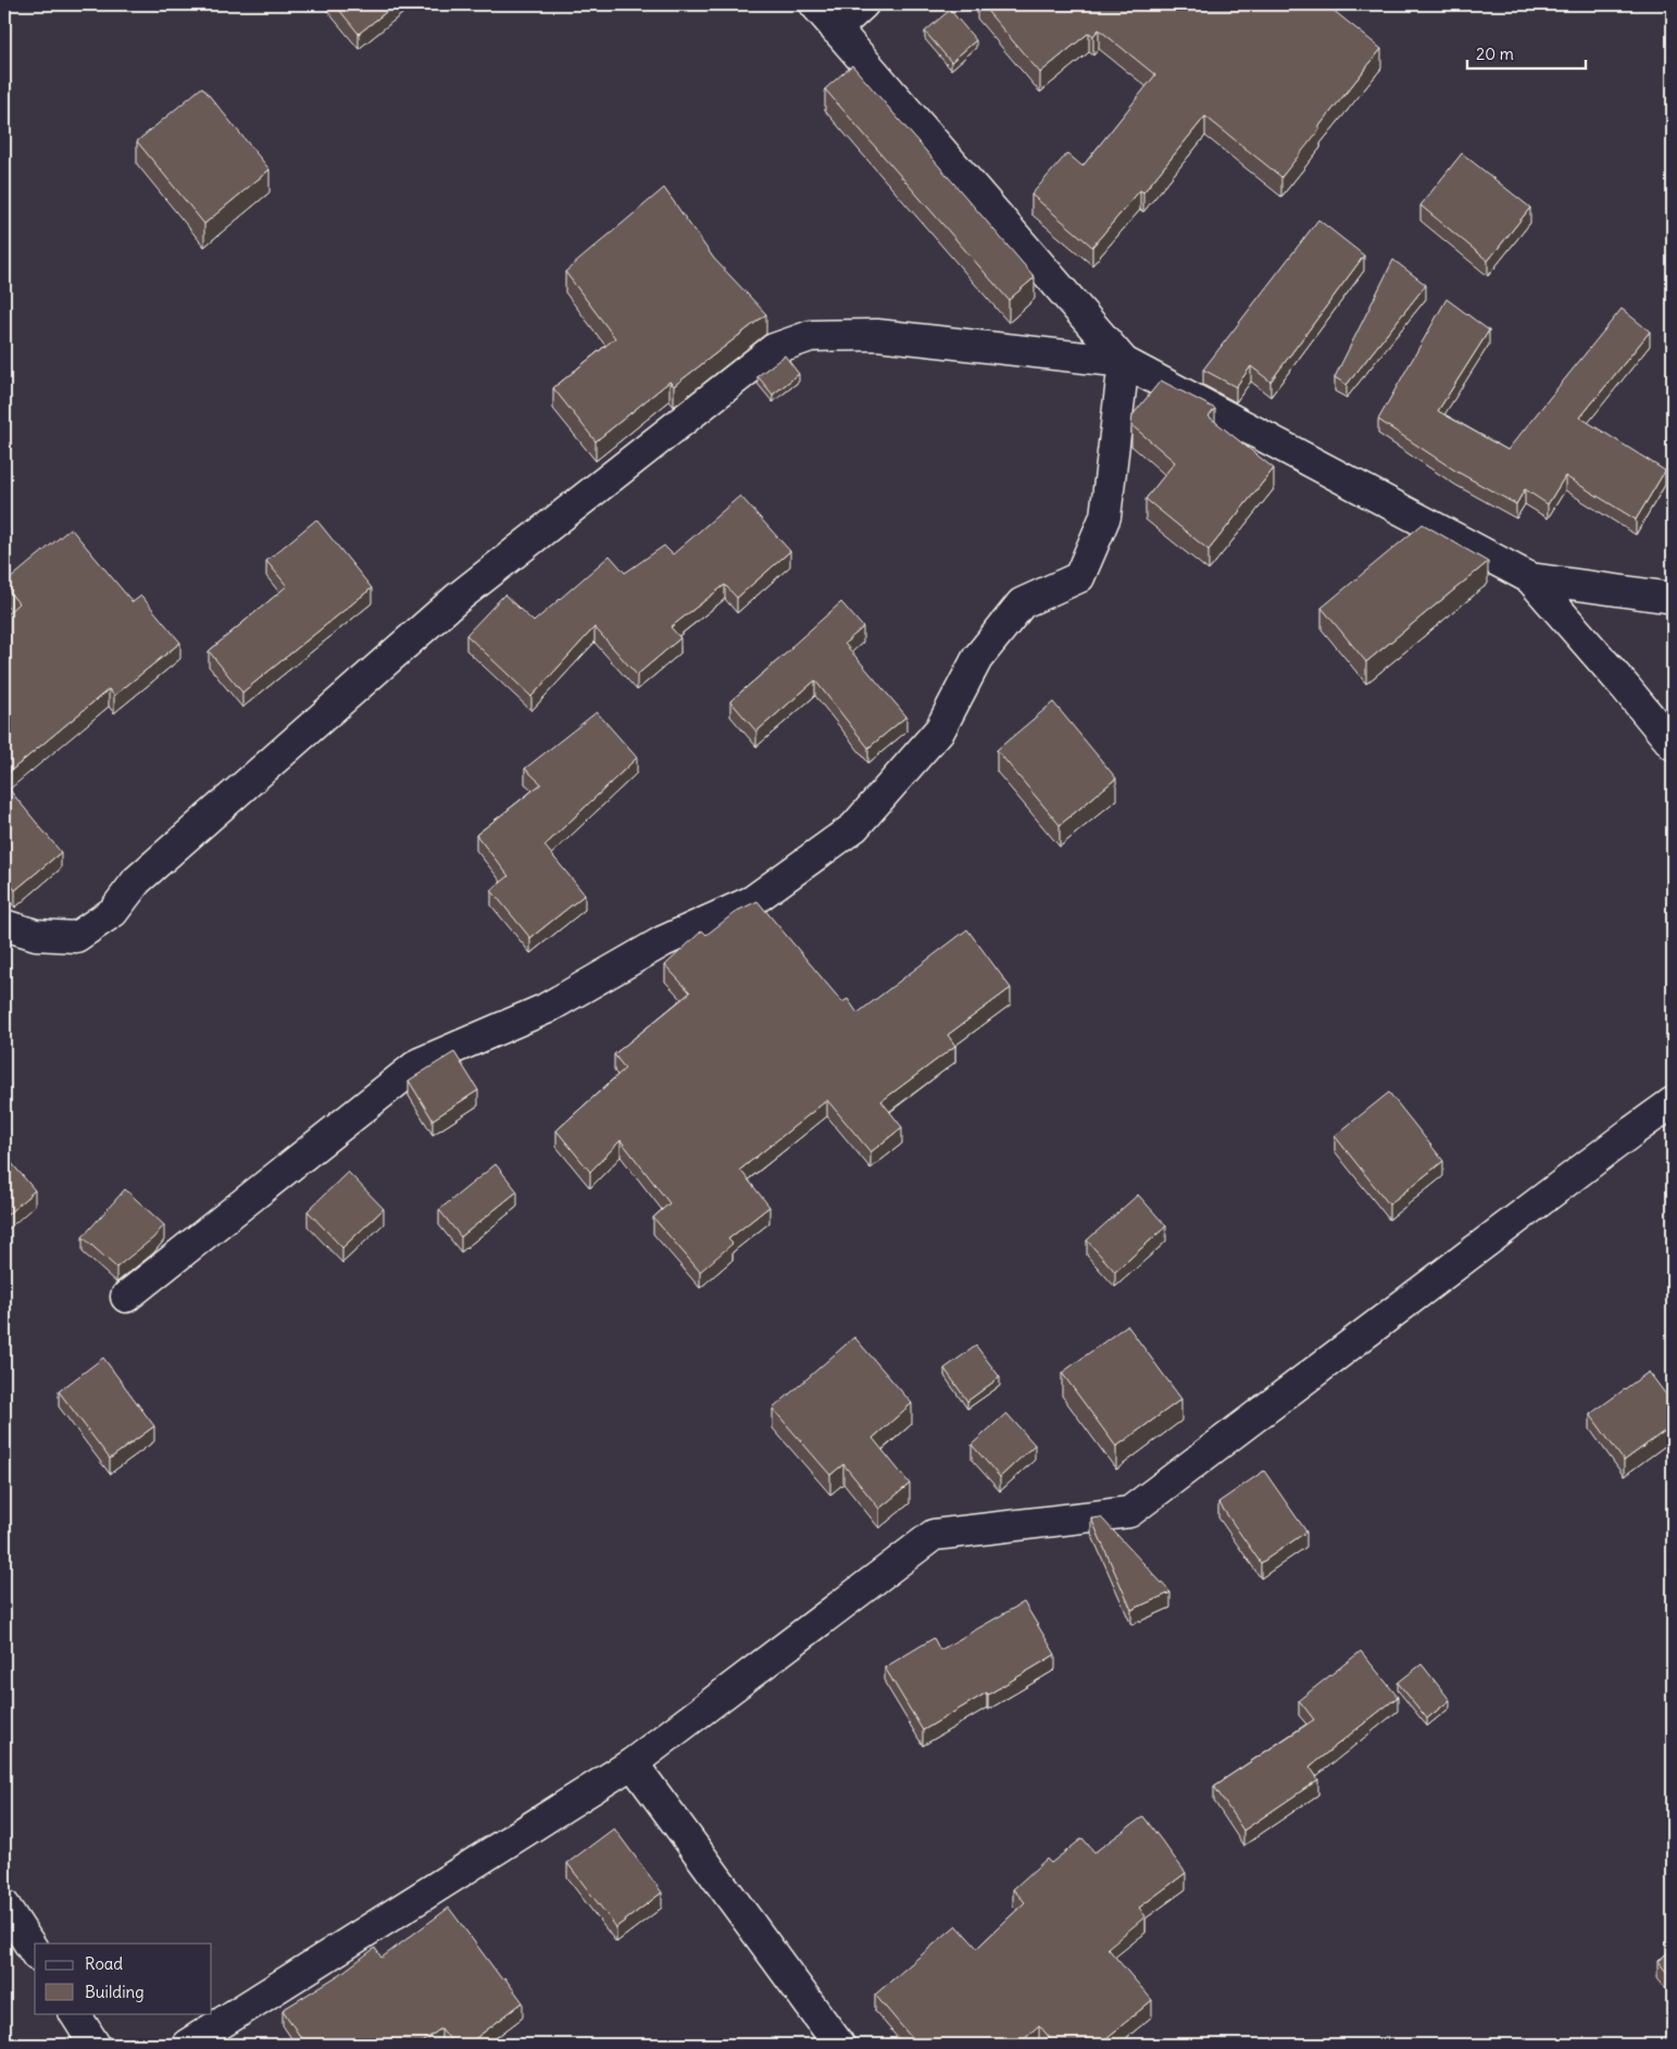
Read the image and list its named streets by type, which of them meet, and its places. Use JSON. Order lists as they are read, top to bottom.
{
  "legend": ["Road", "Building"],
  "scale_bar": "20 m"
}
